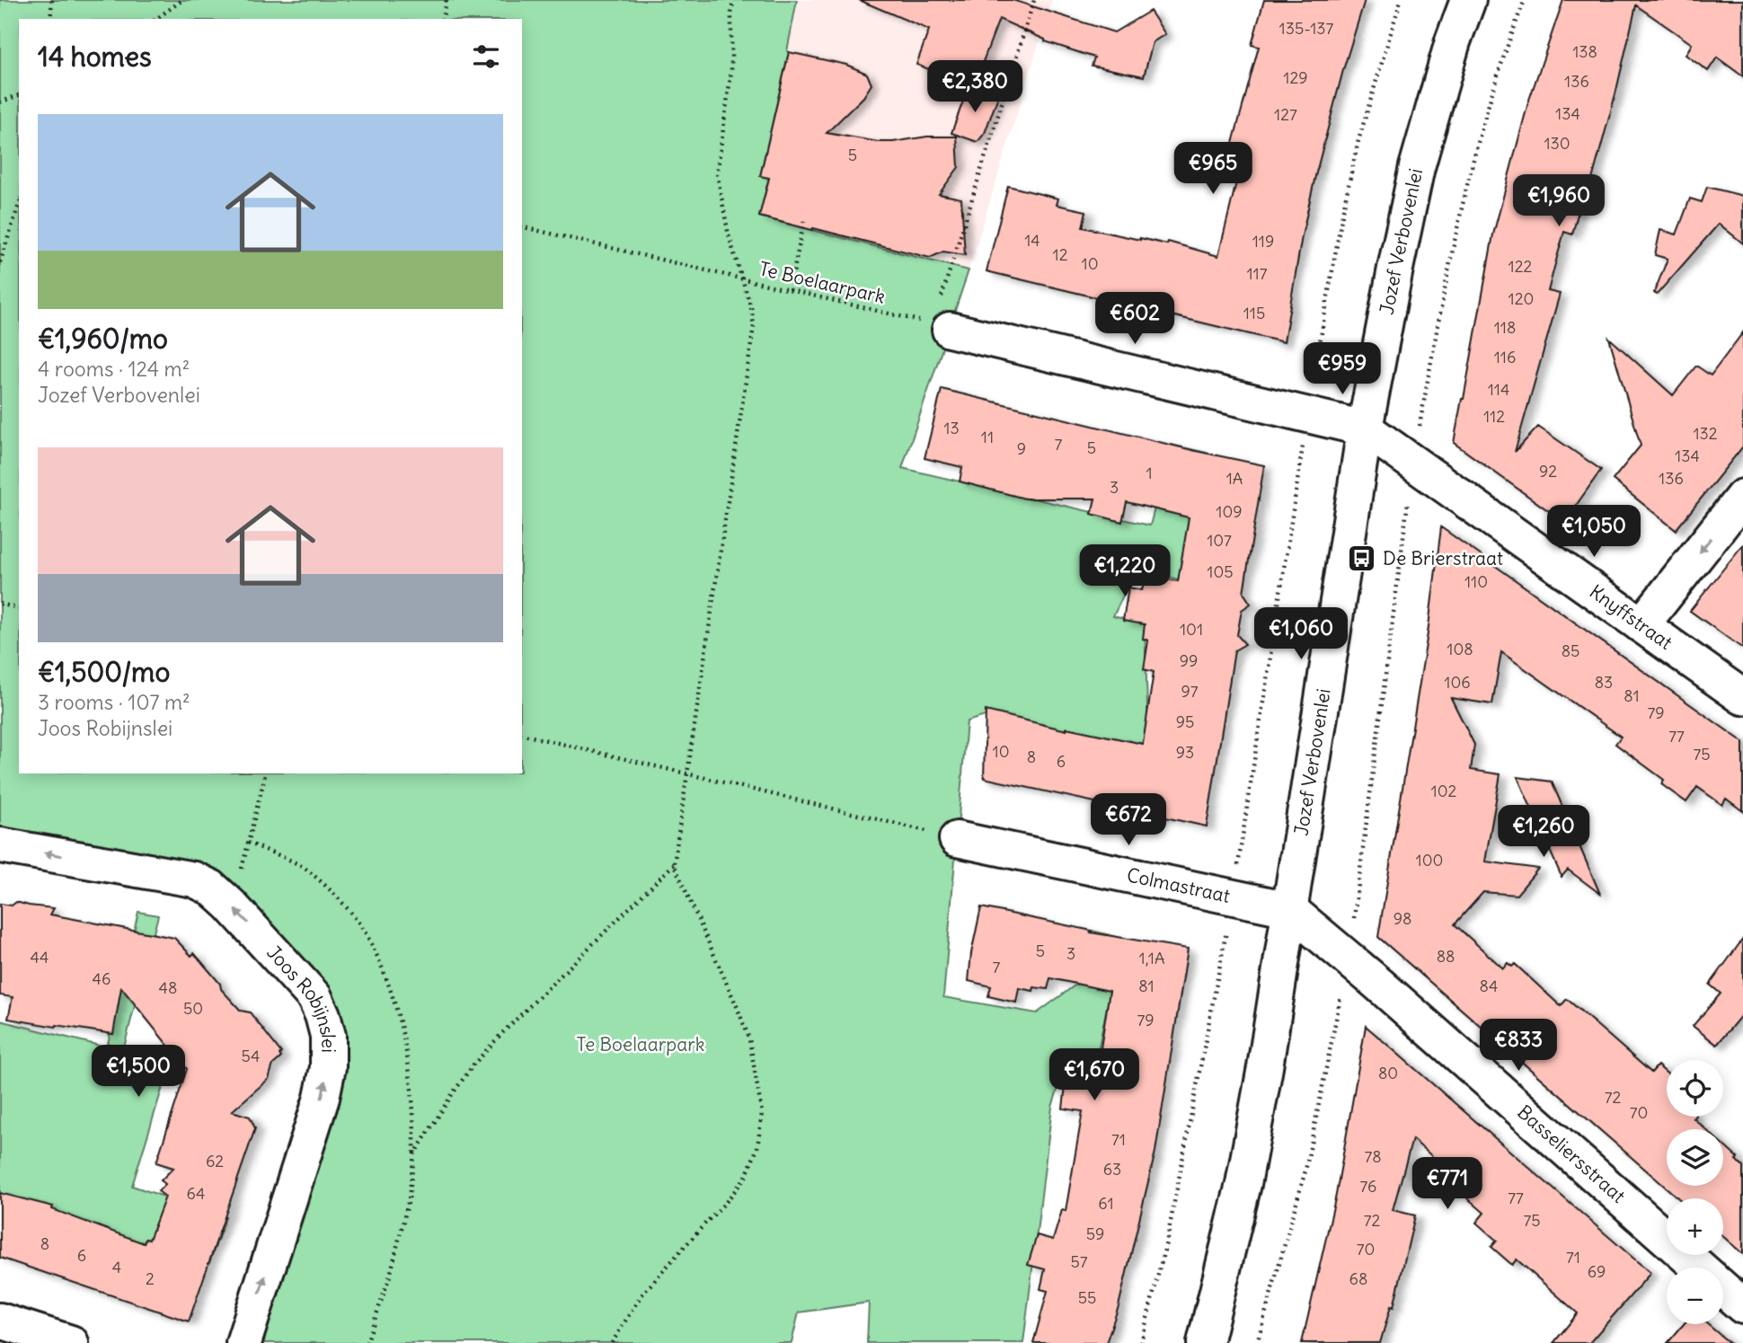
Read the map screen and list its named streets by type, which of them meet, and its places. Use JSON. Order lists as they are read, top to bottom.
{
  "streets": {
    "street": [
      "Jozef Verbovenlei",
      "Knyffstraat",
      "Colmastraat",
      "Joos Robijnslei",
      "Basseliersstraat"
    ],
    "path": ["Te Boelaarpark"]
  },
  "crossings": [
    ["Jozef Verbovenlei", "Knyffstraat"],
    ["Jozef Verbovenlei", "Colmastraat"],
    ["Jozef Verbovenlei", "Basseliersstraat"],
    ["Colmastraat", "Basseliersstraat"]
  ],
  "parks": ["Te Boelaarpark"],
  "places": {
    "bus stop": ["De Brierstraat"]
  },
  "house_numbers": [
    "135-137",
    "138",
    "129",
    "136",
    "134",
    "127",
    "130",
    "5",
    "14",
    "119",
    "12",
    "10",
    "122",
    "117",
    "120",
    "115",
    "118",
    "116",
    "114",
    "112",
    "13",
    "132",
    "11",
    "7",
    "5",
    "9",
    "134",
    "92",
    "1",
    "1A",
    "136",
    "3",
    "109",
    "107",
    "105",
    "110",
    "101",
    "108",
    "85",
    "99",
    "106",
    "83",
    "97",
    "81",
    "79",
    "95",
    "77",
    "10",
    "93",
    "75",
    "8",
    "6",
    "102",
    "100",
    "98",
    "5",
    "3",
    "88",
    "44",
    "1,1A",
    "7",
    "46",
    "81",
    "84",
    "48",
    "50",
    "79",
    "54",
    "80",
    "72",
    "70",
    "71",
    "78",
    "62",
    "63",
    "76",
    "64",
    "77",
    "61",
    "72",
    "75",
    "59",
    "8",
    "70",
    "6",
    "71",
    "57",
    "4",
    "69",
    "2",
    "68",
    "55"
  ],
  "page": {
    "heading": "14 homes",
    "price": [
      "€2,380",
      "€965",
      "€1,960",
      "€602",
      "€959",
      "€1,050",
      "€1,220",
      "€1,060",
      "€672",
      "€1,260",
      "€833",
      "€1,500",
      "€1,670",
      "€771"
    ],
    "list": [
      {
        "name": "€1,960/mo",
        "note": "4 rooms · 124 m² · Jozef Verbovenlei"
      },
      {
        "name": "€1,500/mo",
        "note": "3 rooms · 107 m² · Joos Robijnslei"
      }
    ],
    "map_buttons": ["+", "−"]
  }
}
